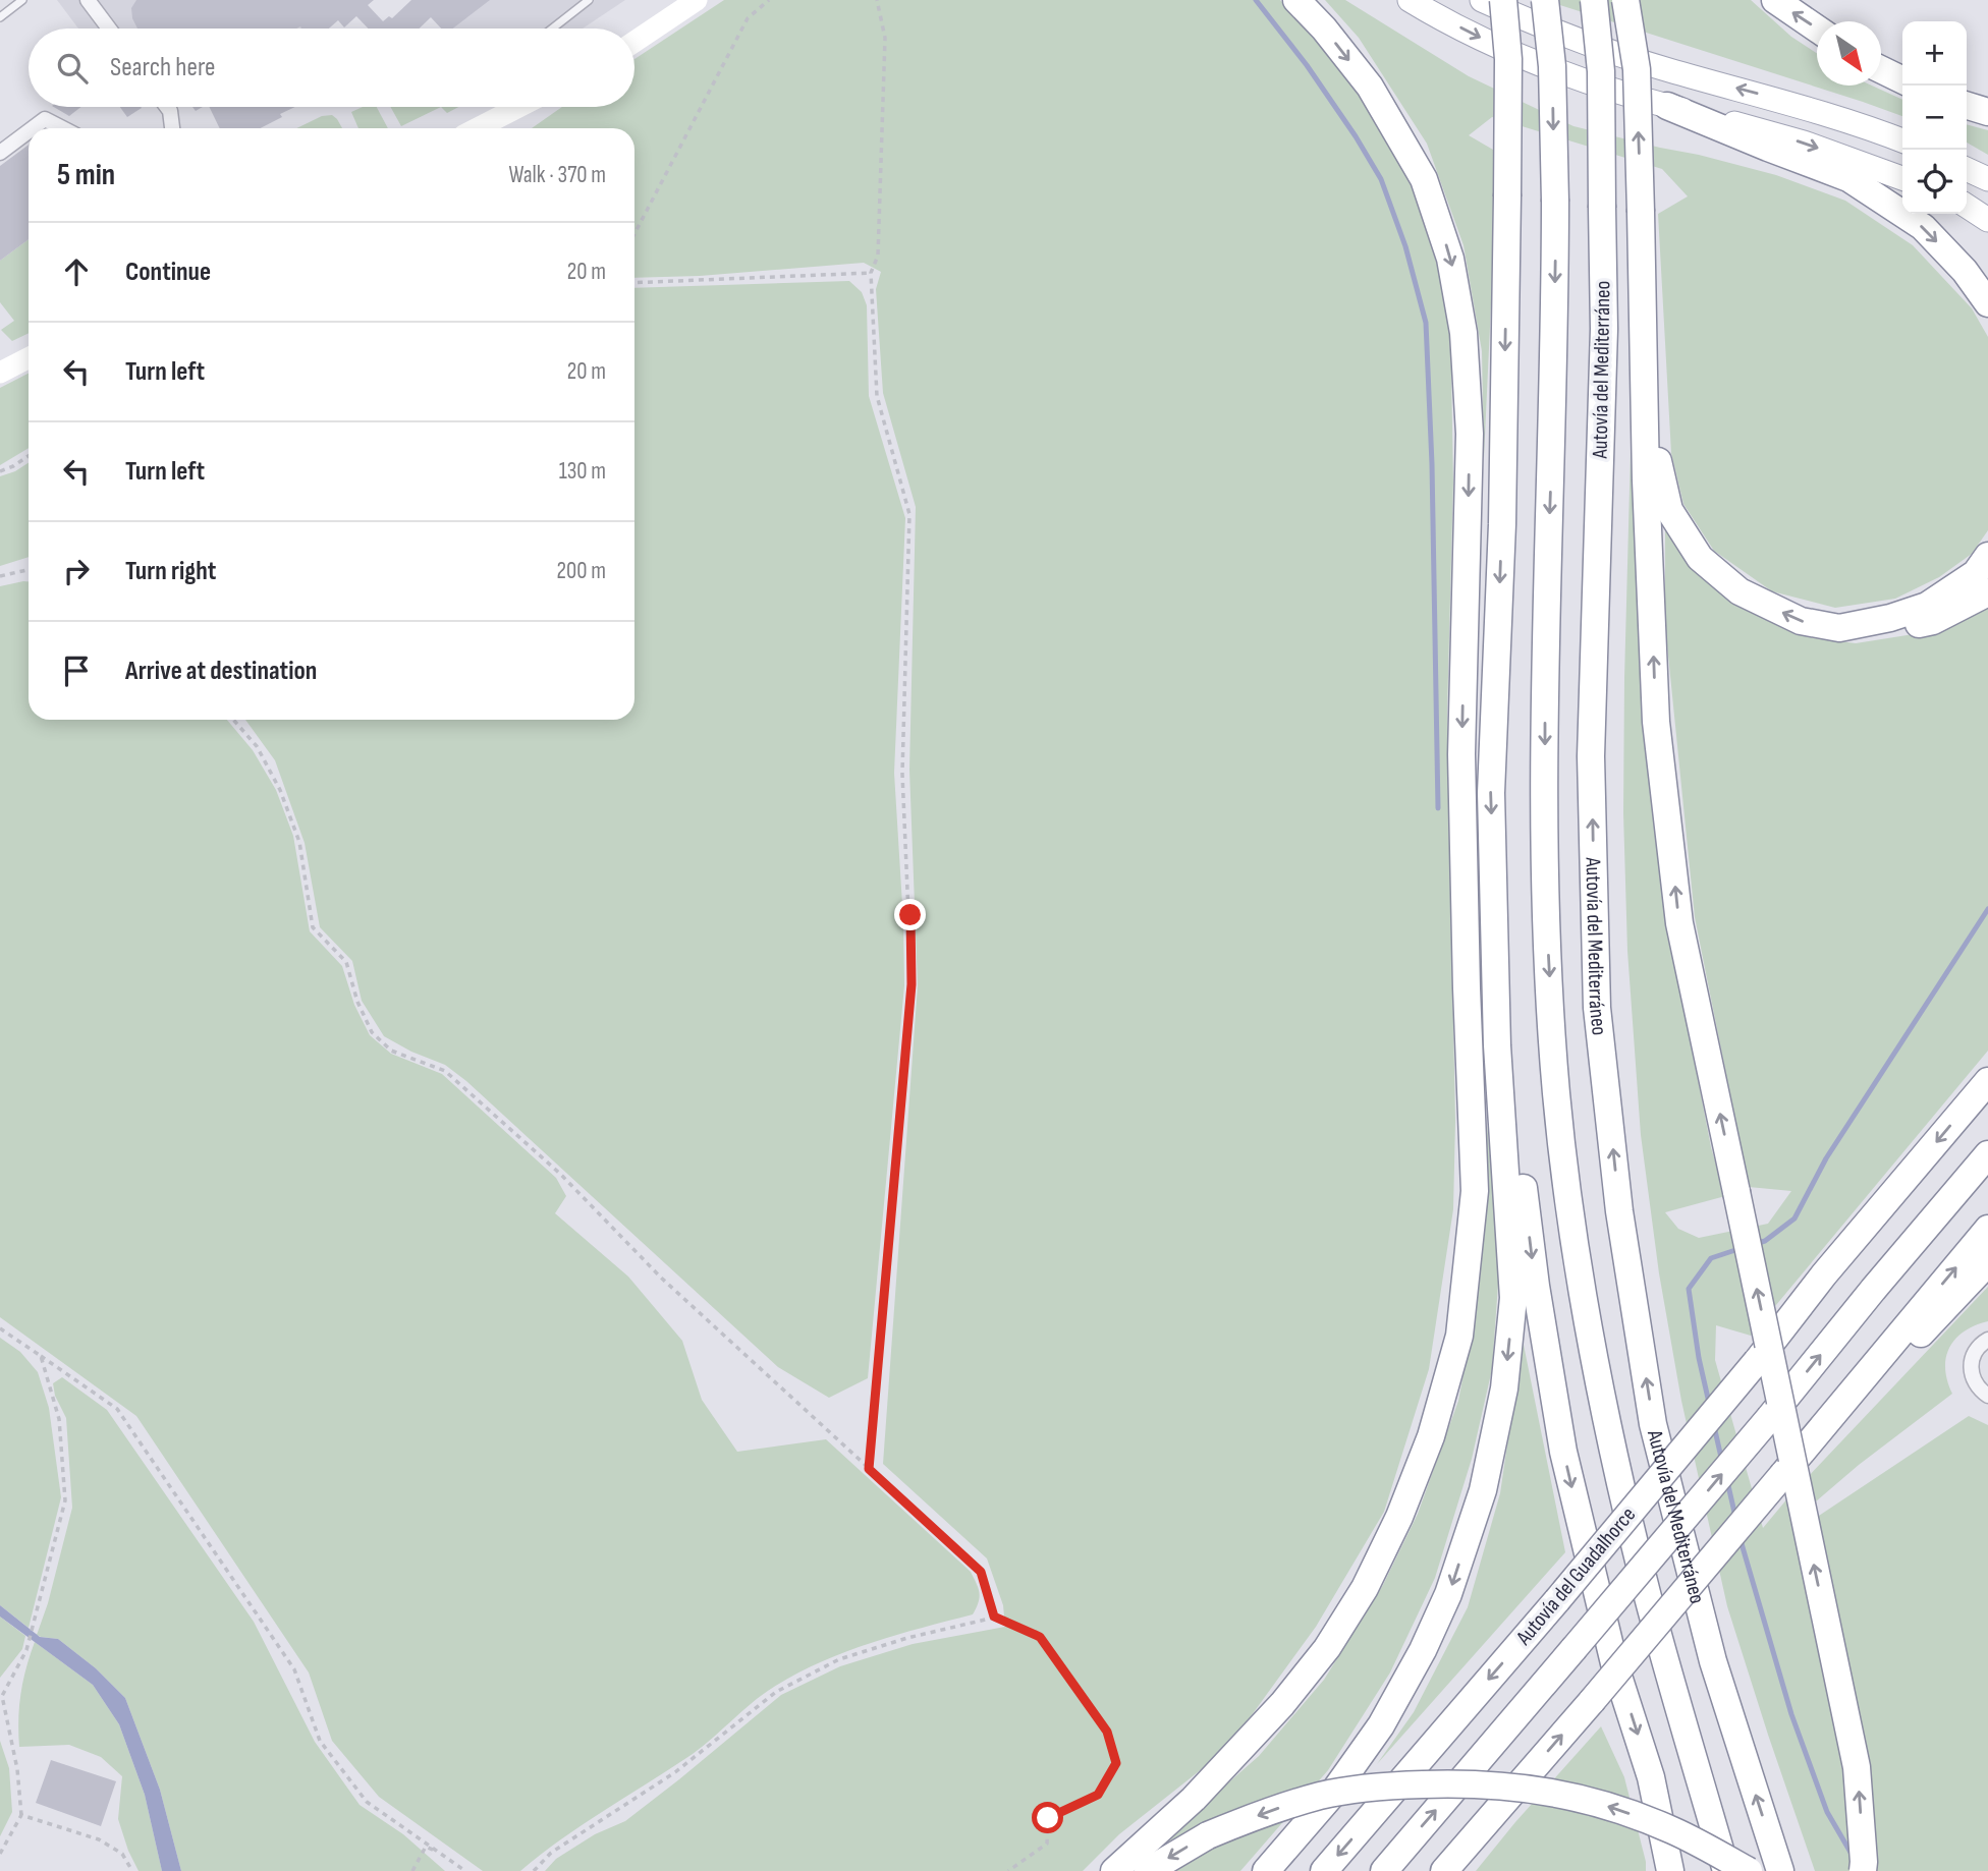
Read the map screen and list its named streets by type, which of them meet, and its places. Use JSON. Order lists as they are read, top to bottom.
{
  "streets": {
    "highway": ["Autovía del Mediterráneo", "Autovía del Guadalhorce"]
  },
  "north": "bottom right",
  "page": {
    "map_buttons": ["+", "−"],
    "search": "Search here",
    "heading": ["5 min", "Walk · 370 m"],
    "list": [
      ["Continue", "20 m"],
      ["Turn left", "20 m"],
      ["Turn left", "130 m"],
      ["Turn right", "200 m"],
      "Arrive at destination"
    ]
  }
}
